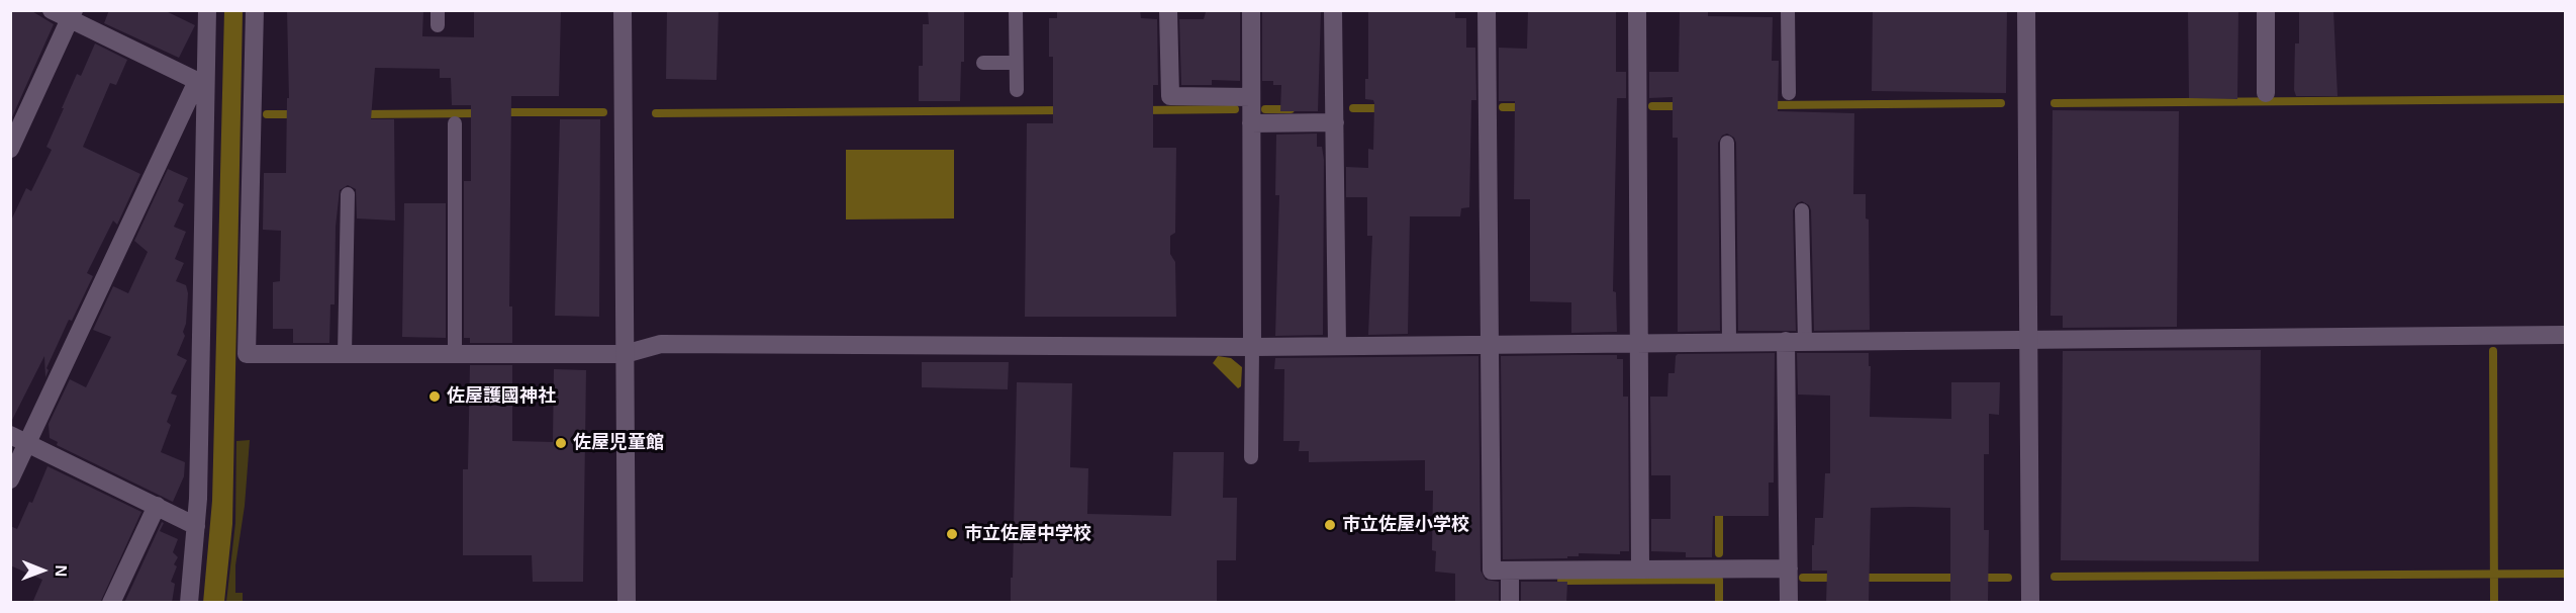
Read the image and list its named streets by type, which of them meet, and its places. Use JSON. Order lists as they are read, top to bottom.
{
  "places": [
    "佐屋護國神社",
    "佐屋児童館",
    "市立佐屋小学校",
    "市立佐屋中学校"
  ],
  "north": "right"
}
